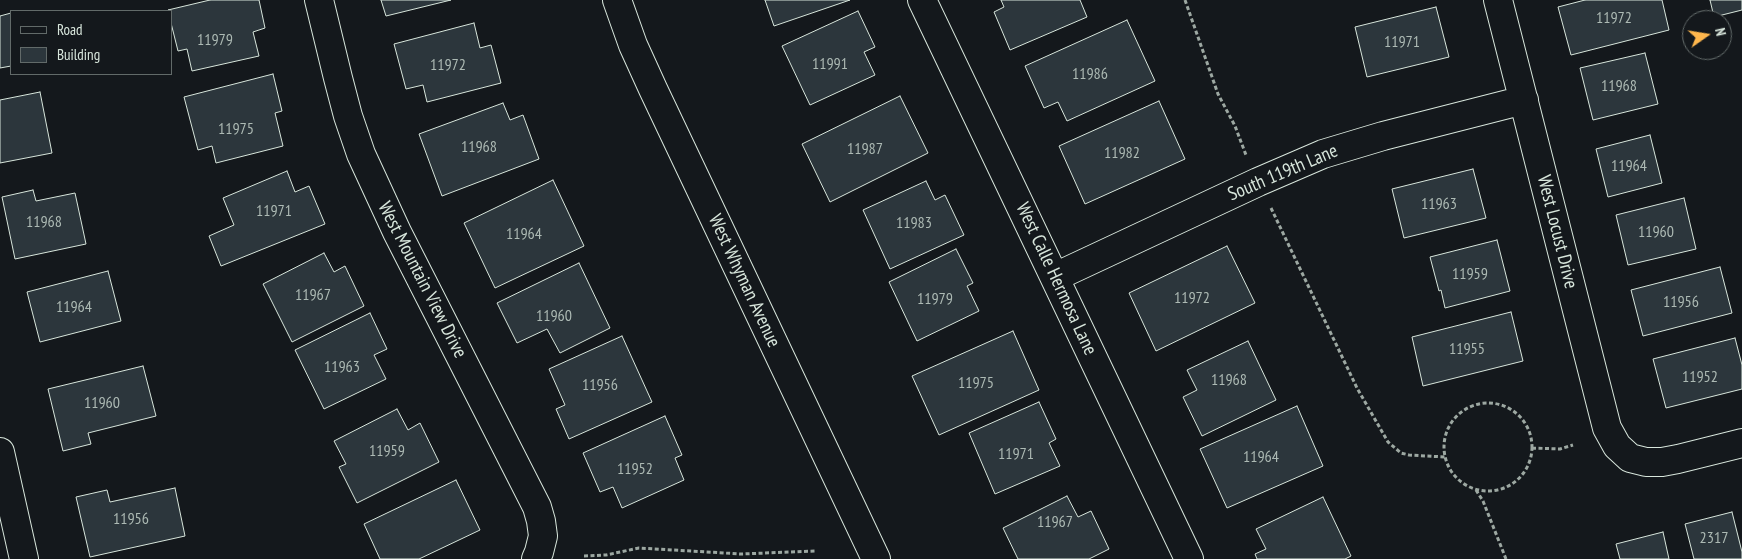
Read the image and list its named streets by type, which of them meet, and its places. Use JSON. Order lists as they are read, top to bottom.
{
  "streets": {
    "street": [
      "South 119th Lane",
      "West Locust Drive",
      "West Calle Hermosa Lane",
      "West Mountain View Drive",
      "West Whyman Avenue"
    ]
  },
  "crossings": [
    ["South 119th Lane", "West Locust Drive"],
    ["South 119th Lane", "West Calle Hermosa Lane"]
  ],
  "house_numbers": [
    "11972",
    "11979",
    "11971",
    "11991",
    "11972",
    "11986",
    "11968",
    "11975",
    "11968",
    "11987",
    "11982",
    "11964",
    "11963",
    "11971",
    "11968",
    "11983",
    "11960",
    "11964",
    "11959",
    "11967",
    "11972",
    "11979",
    "11956",
    "11964",
    "11960",
    "11955",
    "11963",
    "11952",
    "11968",
    "11975",
    "11956",
    "11960",
    "11959",
    "11971",
    "11964",
    "11952",
    "11956",
    "11967",
    "2317"
  ],
  "legend": ["Road", "Building"],
  "north": "right"
}
